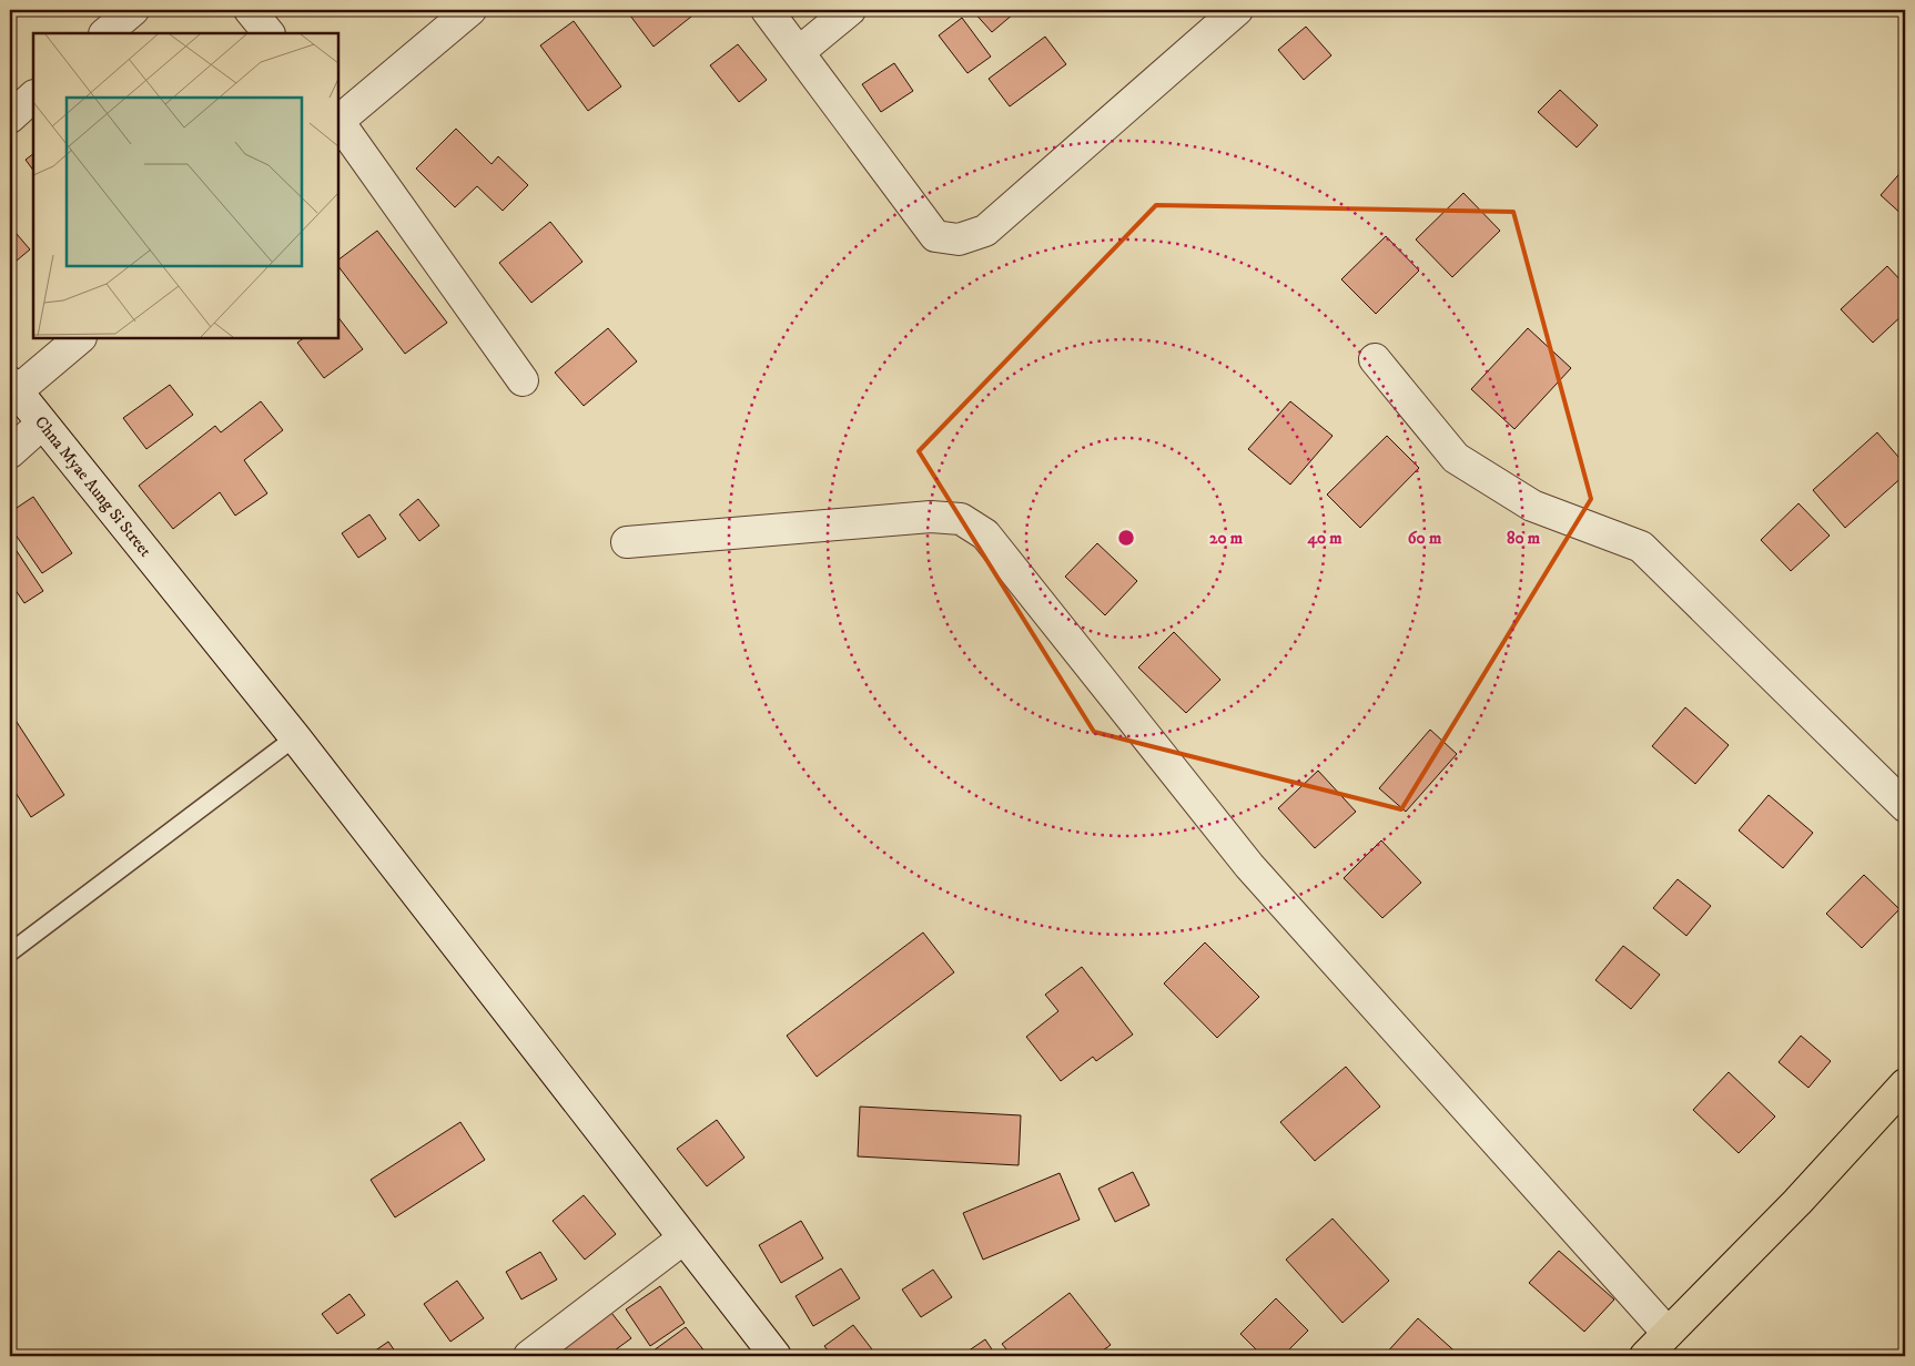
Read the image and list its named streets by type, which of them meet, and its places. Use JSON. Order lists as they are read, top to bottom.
{
  "streets": {
    "street": ["Chna Myae Aung Si Street"]
  },
  "rings": [
    "20 m",
    "40 m",
    "60 m",
    "80 m"
  ]
}
